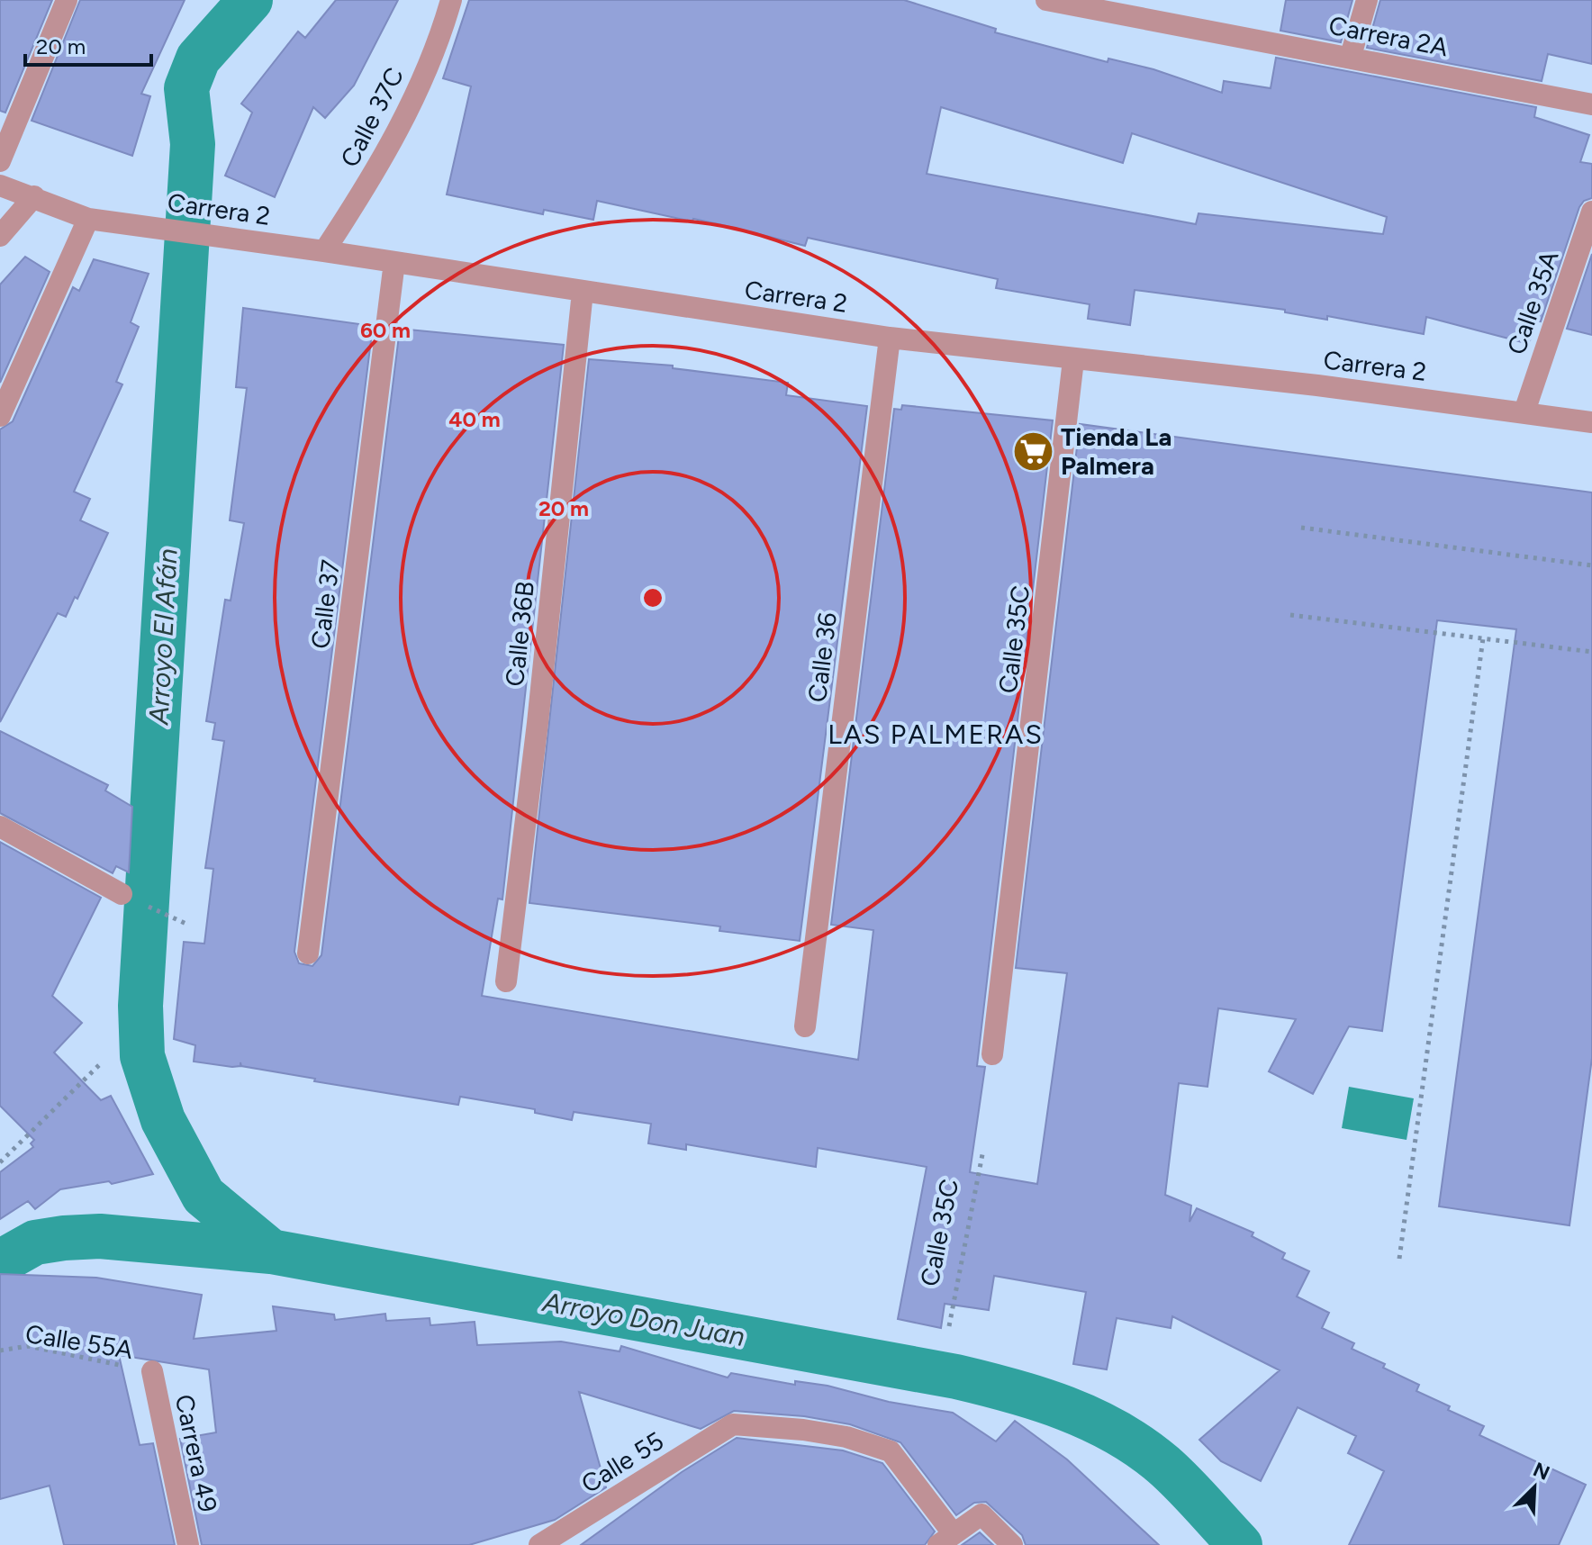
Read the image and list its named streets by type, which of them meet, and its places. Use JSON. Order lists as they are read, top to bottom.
{
  "streets": {
    "street": [
      "Carrera 2A",
      "Calle 37C",
      "Carrera 2",
      "Calle 35A",
      "Calle 37",
      "Calle 36B",
      "Calle 35C",
      "Calle 36",
      "Carrera 49",
      "Calle 55"
    ],
    "path": ["Calle 55A"]
  },
  "crossings": [
    ["Calle 37C", "Carrera 2"],
    ["Carrera 2", "Calle 35A"],
    ["Carrera 2", "Calle 37"],
    ["Carrera 2", "Calle 36B"],
    ["Carrera 2", "Calle 35C"],
    ["Carrera 2", "Calle 36"],
    ["Calle 55A", "Carrera 49"]
  ],
  "districts": ["LAS PALMERAS"],
  "water": ["Arroyo El Afán", "Arroyo Don Juan"],
  "places": {
    "supermarket": ["Tienda La Palmera"]
  },
  "scale_bar": "20 m",
  "north": "top right",
  "rings": ["60 m", "40 m", "20 m"]
}
